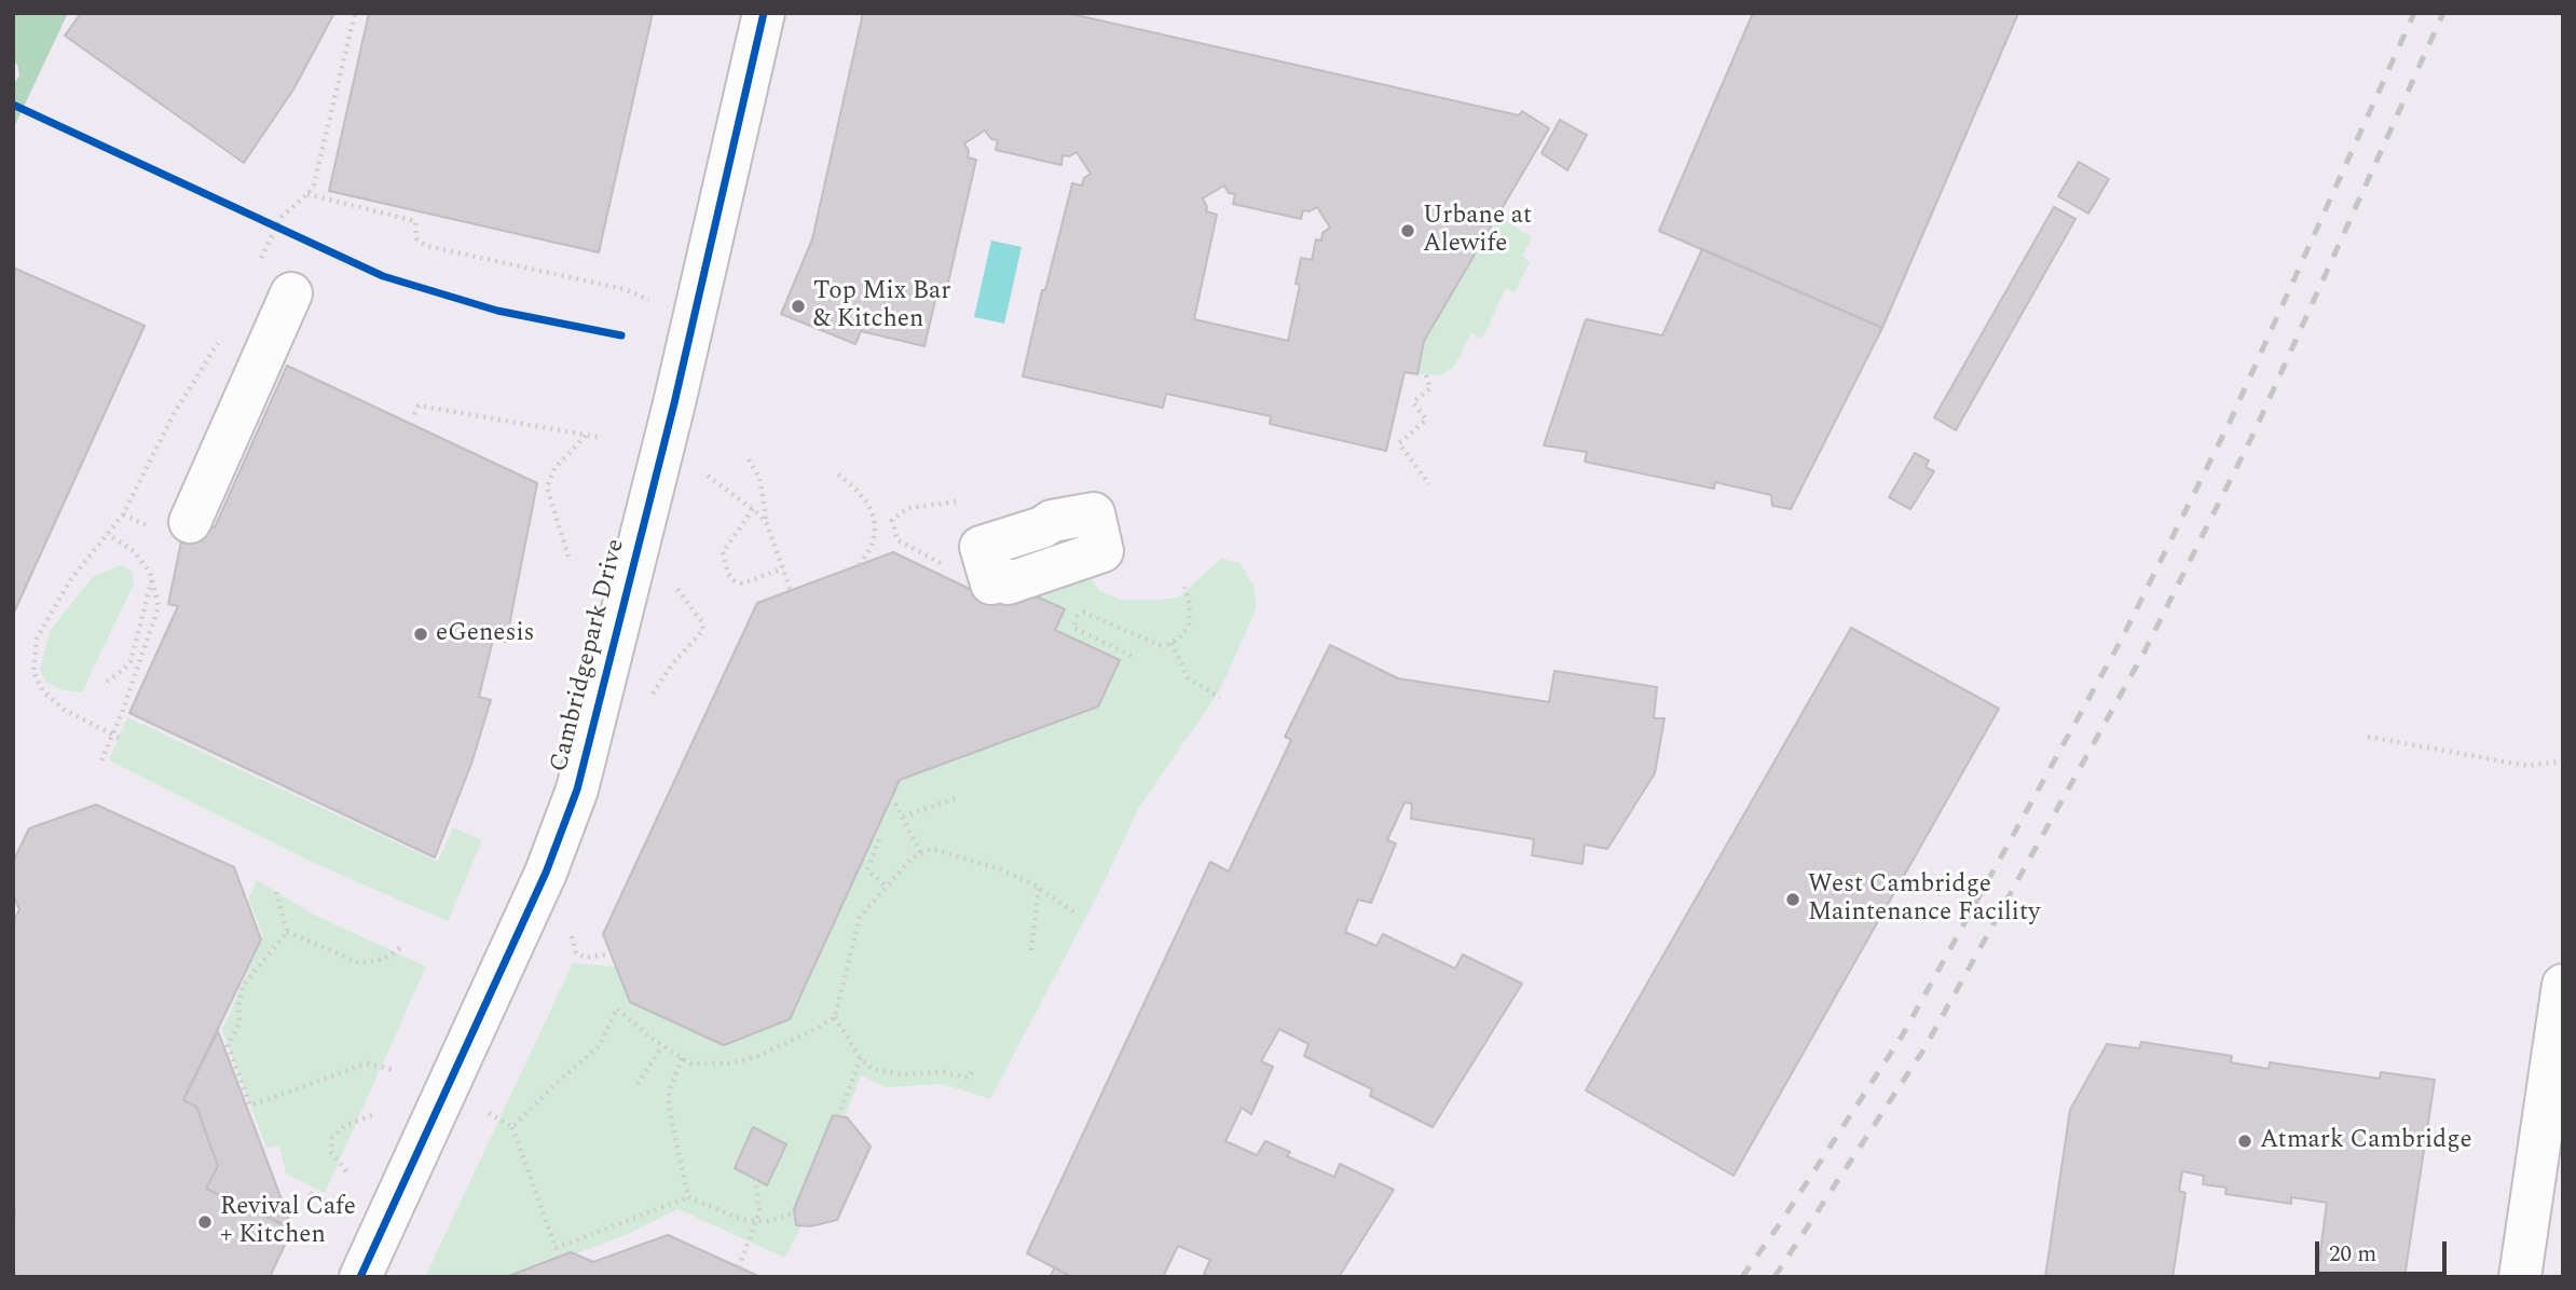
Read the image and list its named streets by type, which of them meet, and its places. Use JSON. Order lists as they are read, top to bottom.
{
  "streets": {
    "street": ["Cambridgepark Drive"]
  },
  "places": [
    "Urbane at Alewife",
    "Top Mix Bar & Kitchen",
    "eGenesis",
    "West Cambridge Maintenance Facility",
    "Atmark Cambridge",
    "Revival Cafe + Kitchen"
  ],
  "scale_bar": "20 m"
}
